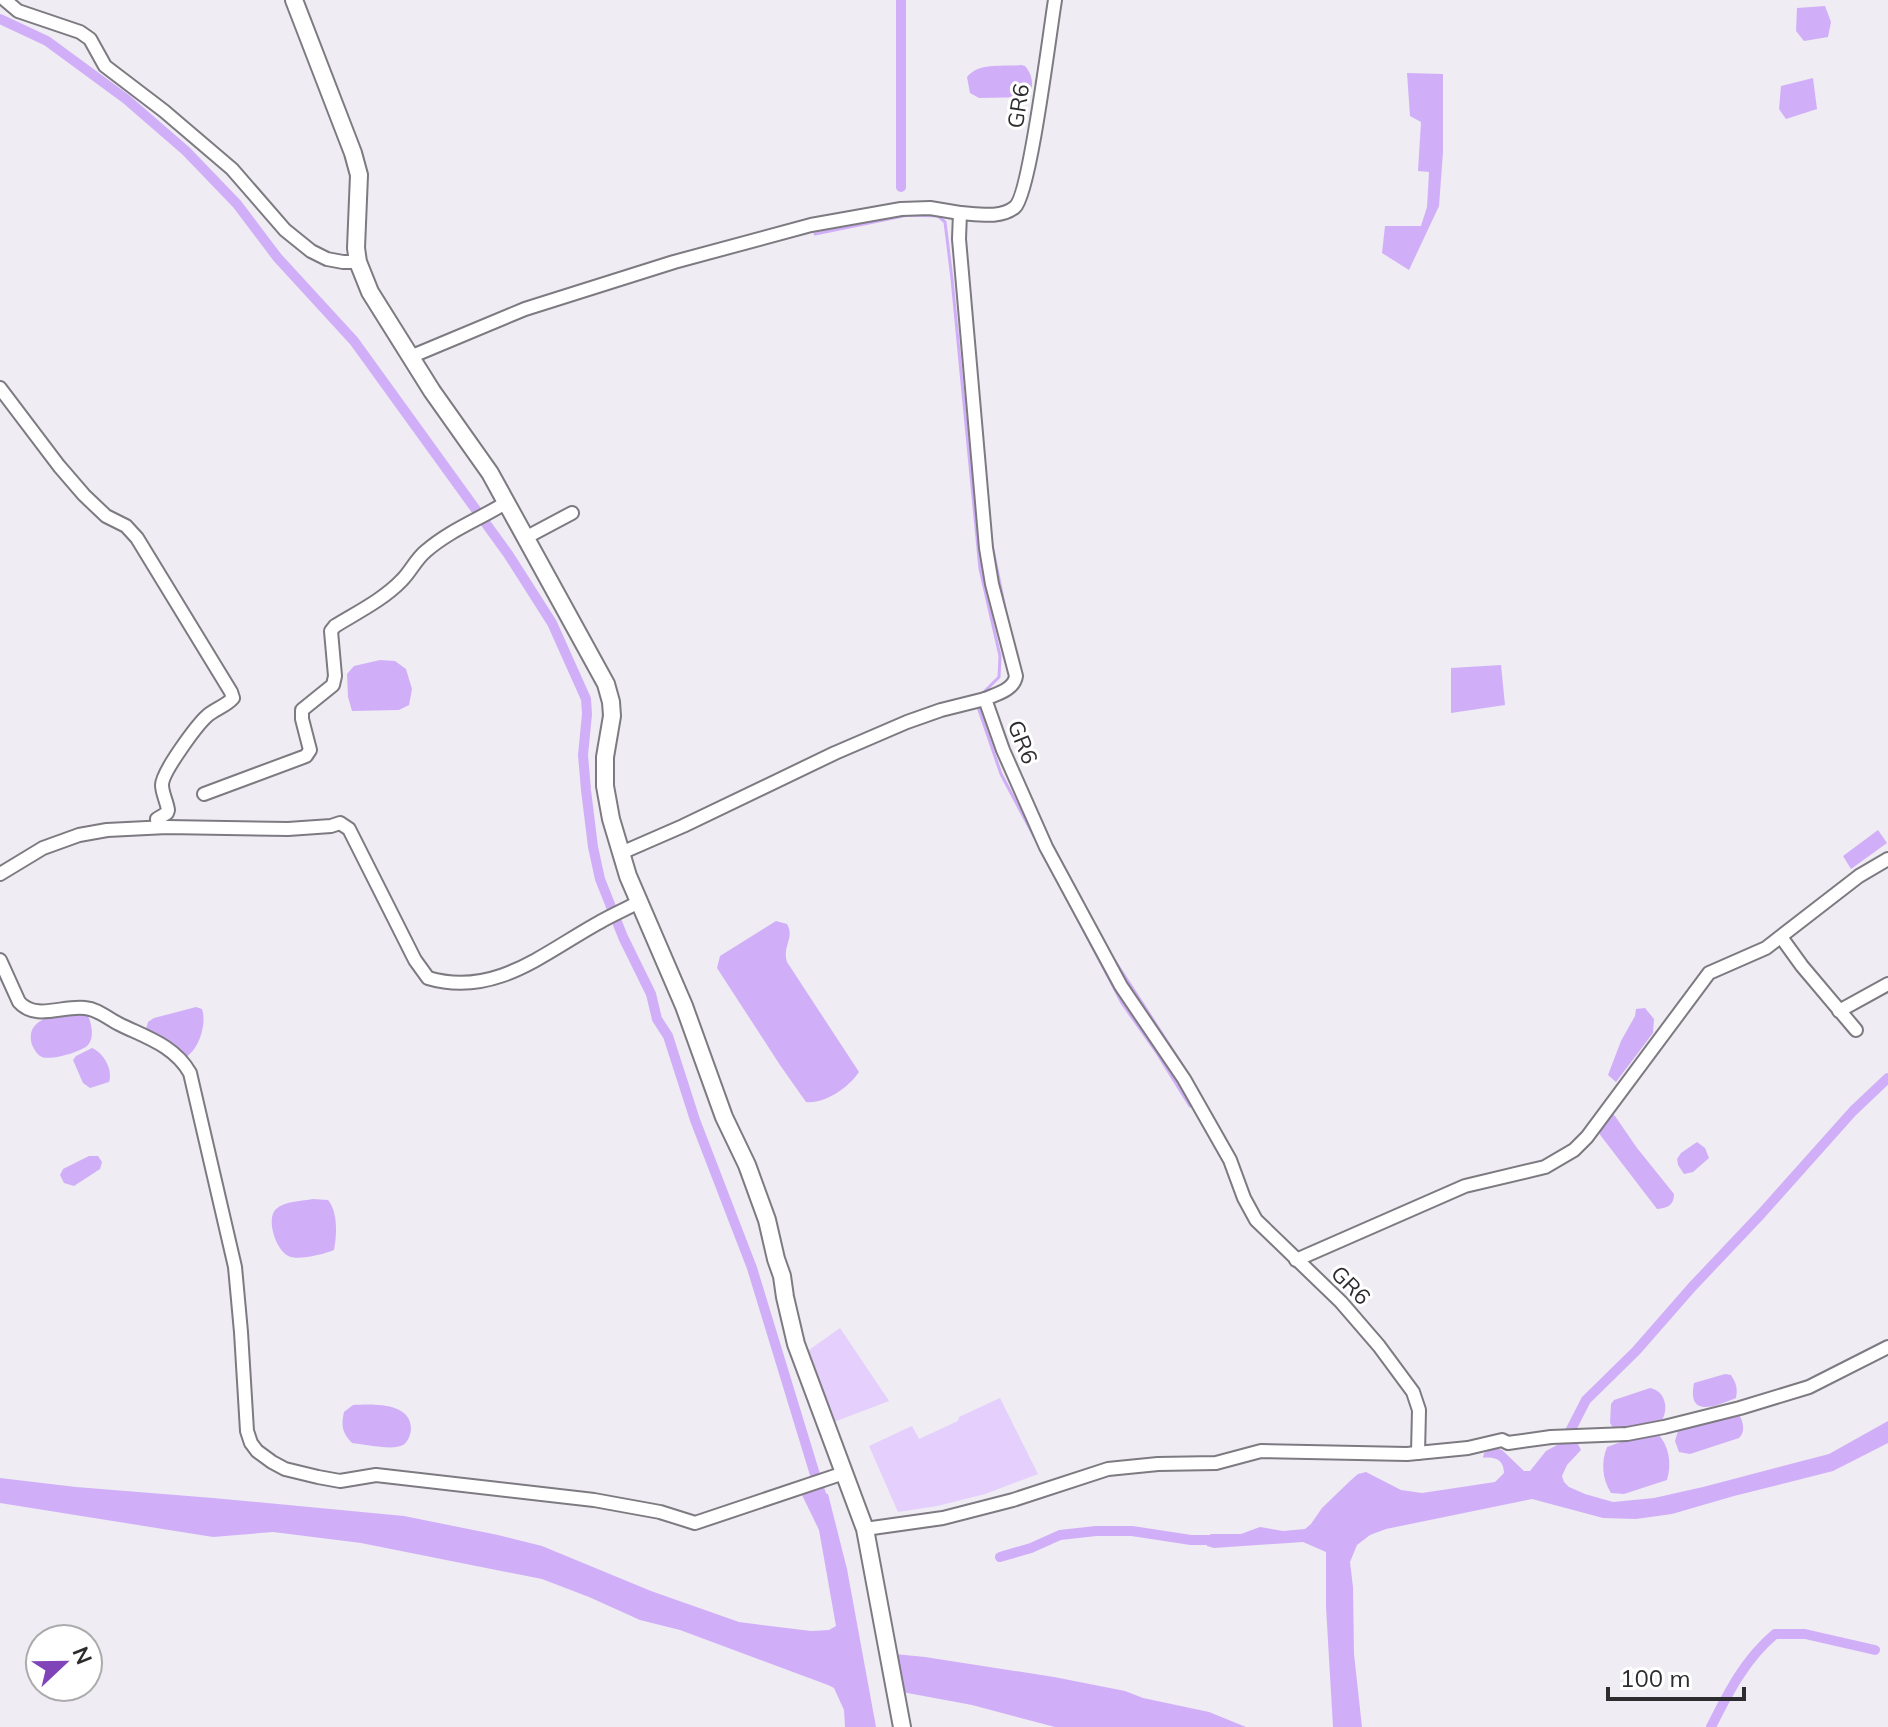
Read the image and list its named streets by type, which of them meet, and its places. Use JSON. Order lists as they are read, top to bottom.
{
  "streets": {
    "street": ["GR6"]
  },
  "scale_bar": "100 m",
  "north": "right"
}
